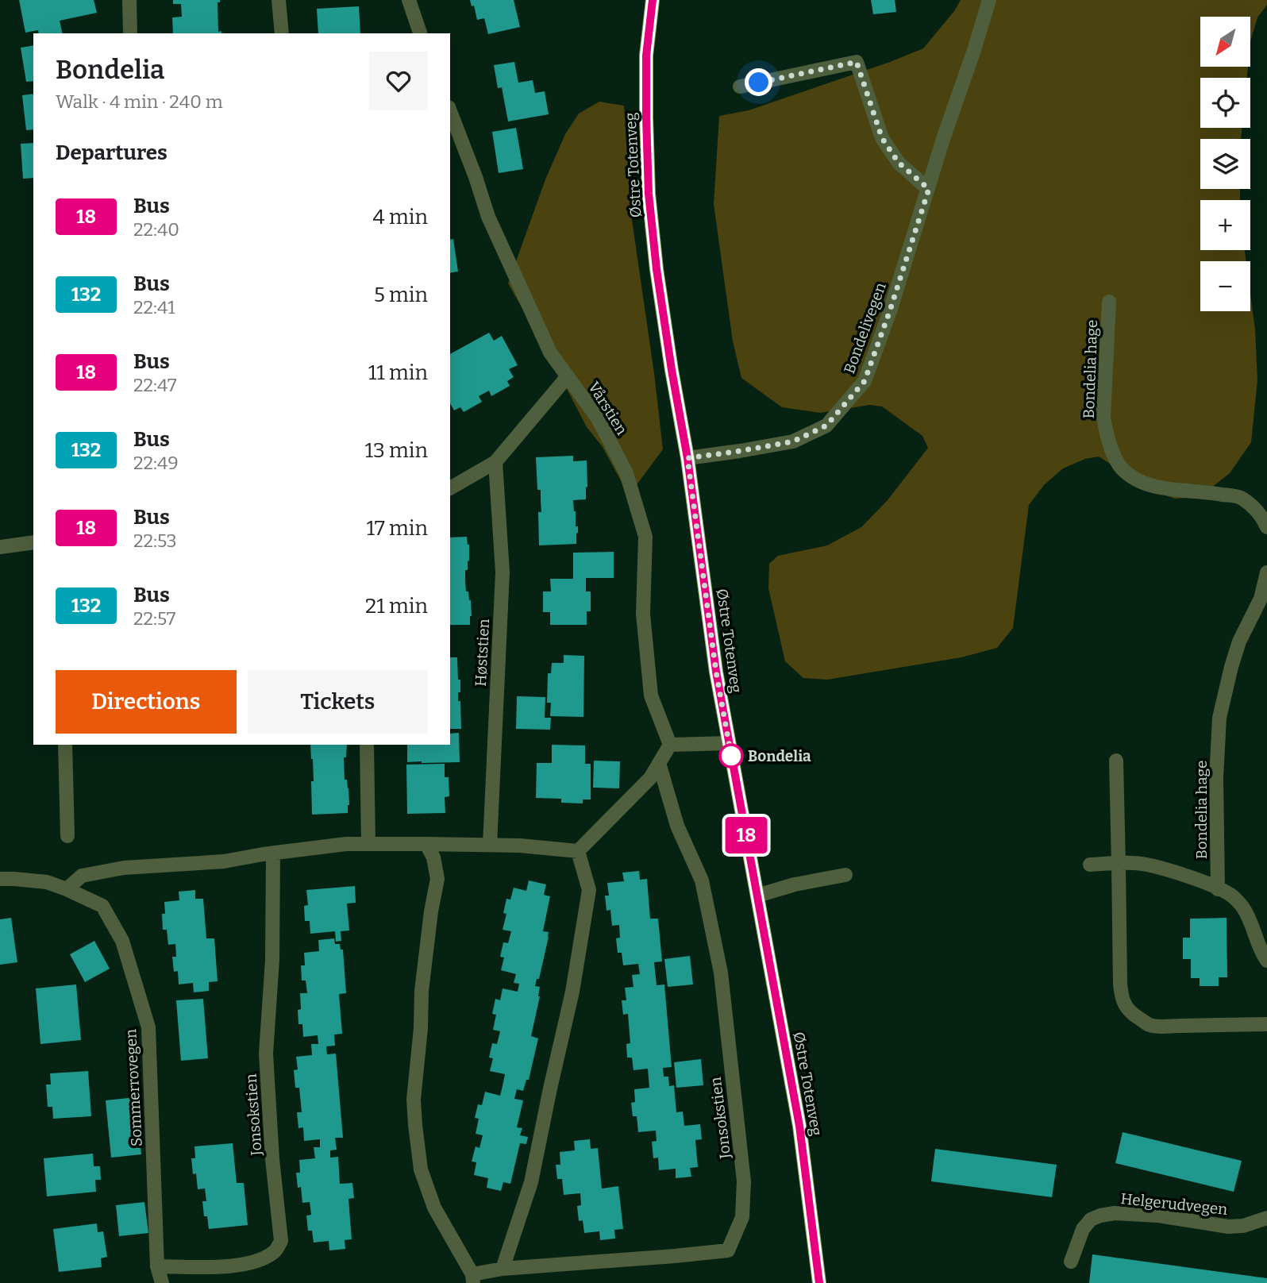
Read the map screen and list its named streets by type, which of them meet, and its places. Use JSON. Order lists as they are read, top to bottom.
{
  "streets": {
    "main road": ["Østre Totenveg"],
    "street": [
      "Bondelivegen",
      "Bondelia hage",
      "Vårstien",
      "Høststien",
      "Sommerrovegen",
      "Jonsokstien",
      "Helgerudvegen"
    ]
  },
  "crossings": [
    ["Østre Totenveg", "Bondelivegen"],
    ["Sommerrovegen", "Jonsokstien"]
  ],
  "places": ["Bondelia"],
  "lines": ["bus line 18"],
  "north": "bottom left",
  "page": {
    "on_map": "18",
    "map_buttons": ["+", "−"],
    "heading": [
      ["Bondelia", "Walk · 4 min · 240 m"],
      "Departures"
    ],
    "list": [
      {
        "mark": "18",
        "name": "Bus",
        "note": "22:40",
        "value": "4 min"
      },
      {
        "mark": "132",
        "name": "Bus",
        "note": "22:41",
        "value": "5 min"
      },
      {
        "mark": "18",
        "name": "Bus",
        "note": "22:47",
        "value": "11 min"
      },
      {
        "mark": "132",
        "name": "Bus",
        "note": "22:49",
        "value": "13 min"
      },
      {
        "mark": "18",
        "name": "Bus",
        "note": "22:53",
        "value": "17 min"
      },
      {
        "mark": "132",
        "name": "Bus",
        "note": "22:57",
        "value": "21 min"
      }
    ],
    "buttons": ["Directions", "Tickets"]
  }
}
